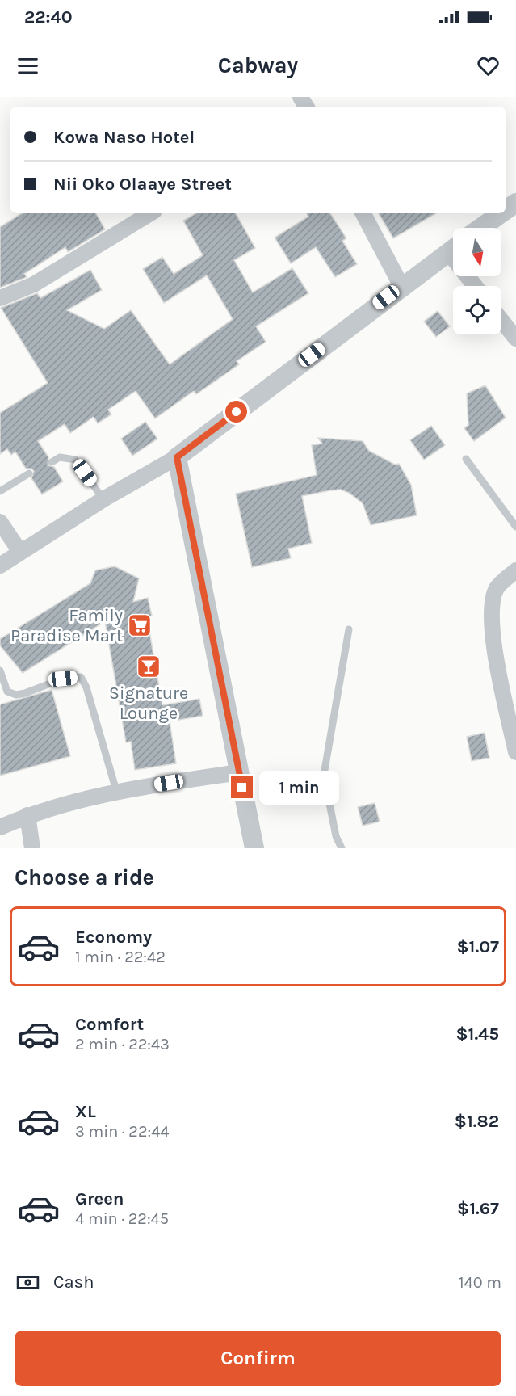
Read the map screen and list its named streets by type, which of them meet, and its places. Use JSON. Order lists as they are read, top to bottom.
{
  "places": {
    "supermarket": ["Family Paradise Mart"],
    "bar": ["Signature Lounge"]
  },
  "north": "bottom",
  "page": {
    "status": "22:40",
    "header": "Cabway",
    "banner": ["Kowa Naso Hotel", "Nii Oko Olaaye Street"],
    "bubble": "1 min",
    "heading": "Choose a ride",
    "list": [
      {
        "name": "Economy",
        "note": "1 min · 22:42",
        "value": "$1.07"
      },
      {
        "name": "Comfort",
        "note": "2 min · 22:43",
        "value": "$1.45"
      },
      {
        "name": "XL",
        "note": "3 min · 22:44",
        "value": "$1.82"
      },
      {
        "name": "Green",
        "note": "4 min · 22:45",
        "value": "$1.67"
      }
    ],
    "pay": ["Cash", "140 m"],
    "buttons": "Confirm"
  }
}
